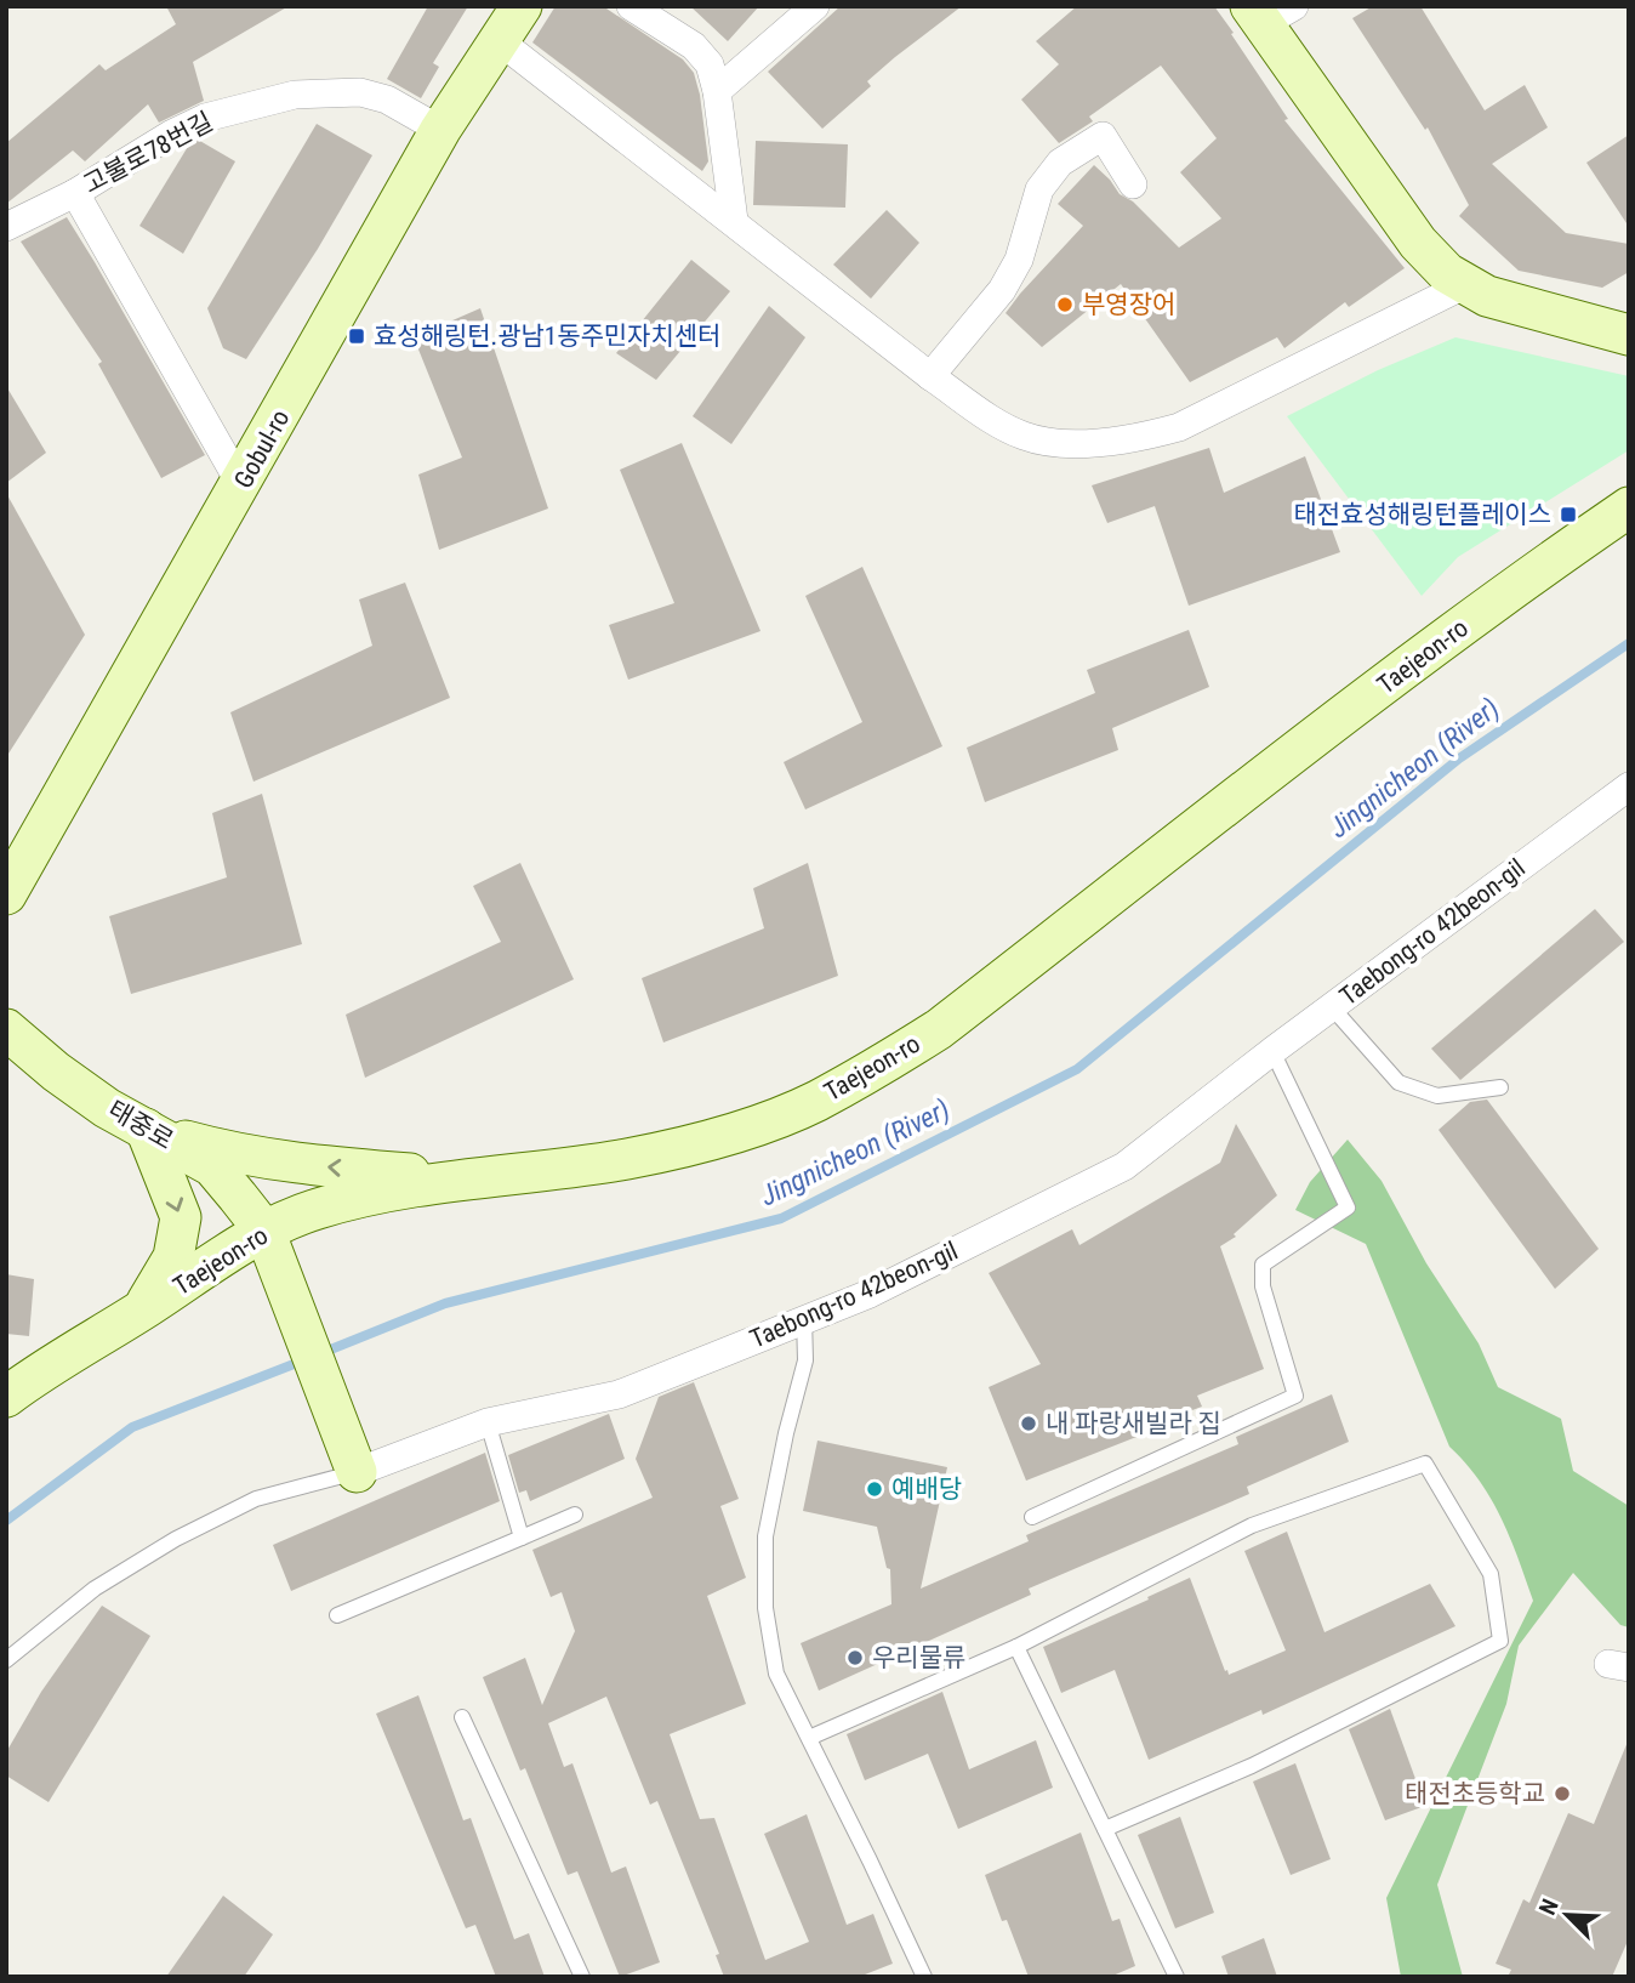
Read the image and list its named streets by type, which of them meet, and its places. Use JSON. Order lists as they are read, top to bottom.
{
  "streets": {
    "street": [
      "고불로78번길",
      "Gobul-ro",
      "Taejeon-ro",
      "Taebong-ro 42beon-gil",
      "태중로"
    ]
  },
  "crossings": [
    ["고불로78번길", "Gobul-ro"],
    ["Taejeon-ro", "태중로"],
    ["Taebong-ro 42beon-gil", "태중로"]
  ],
  "water": ["Jingnicheon (River)"],
  "places": {
    "other": [
      "부영장어",
      "내 파랑새빌라 집",
      "예배당",
      "우리물류",
      "태전초등학교"
    ],
    "transit": ["효성해링턴.광남1동주민자치센터", "태전효성해링턴플레이스"]
  },
  "north": "top left"
}
